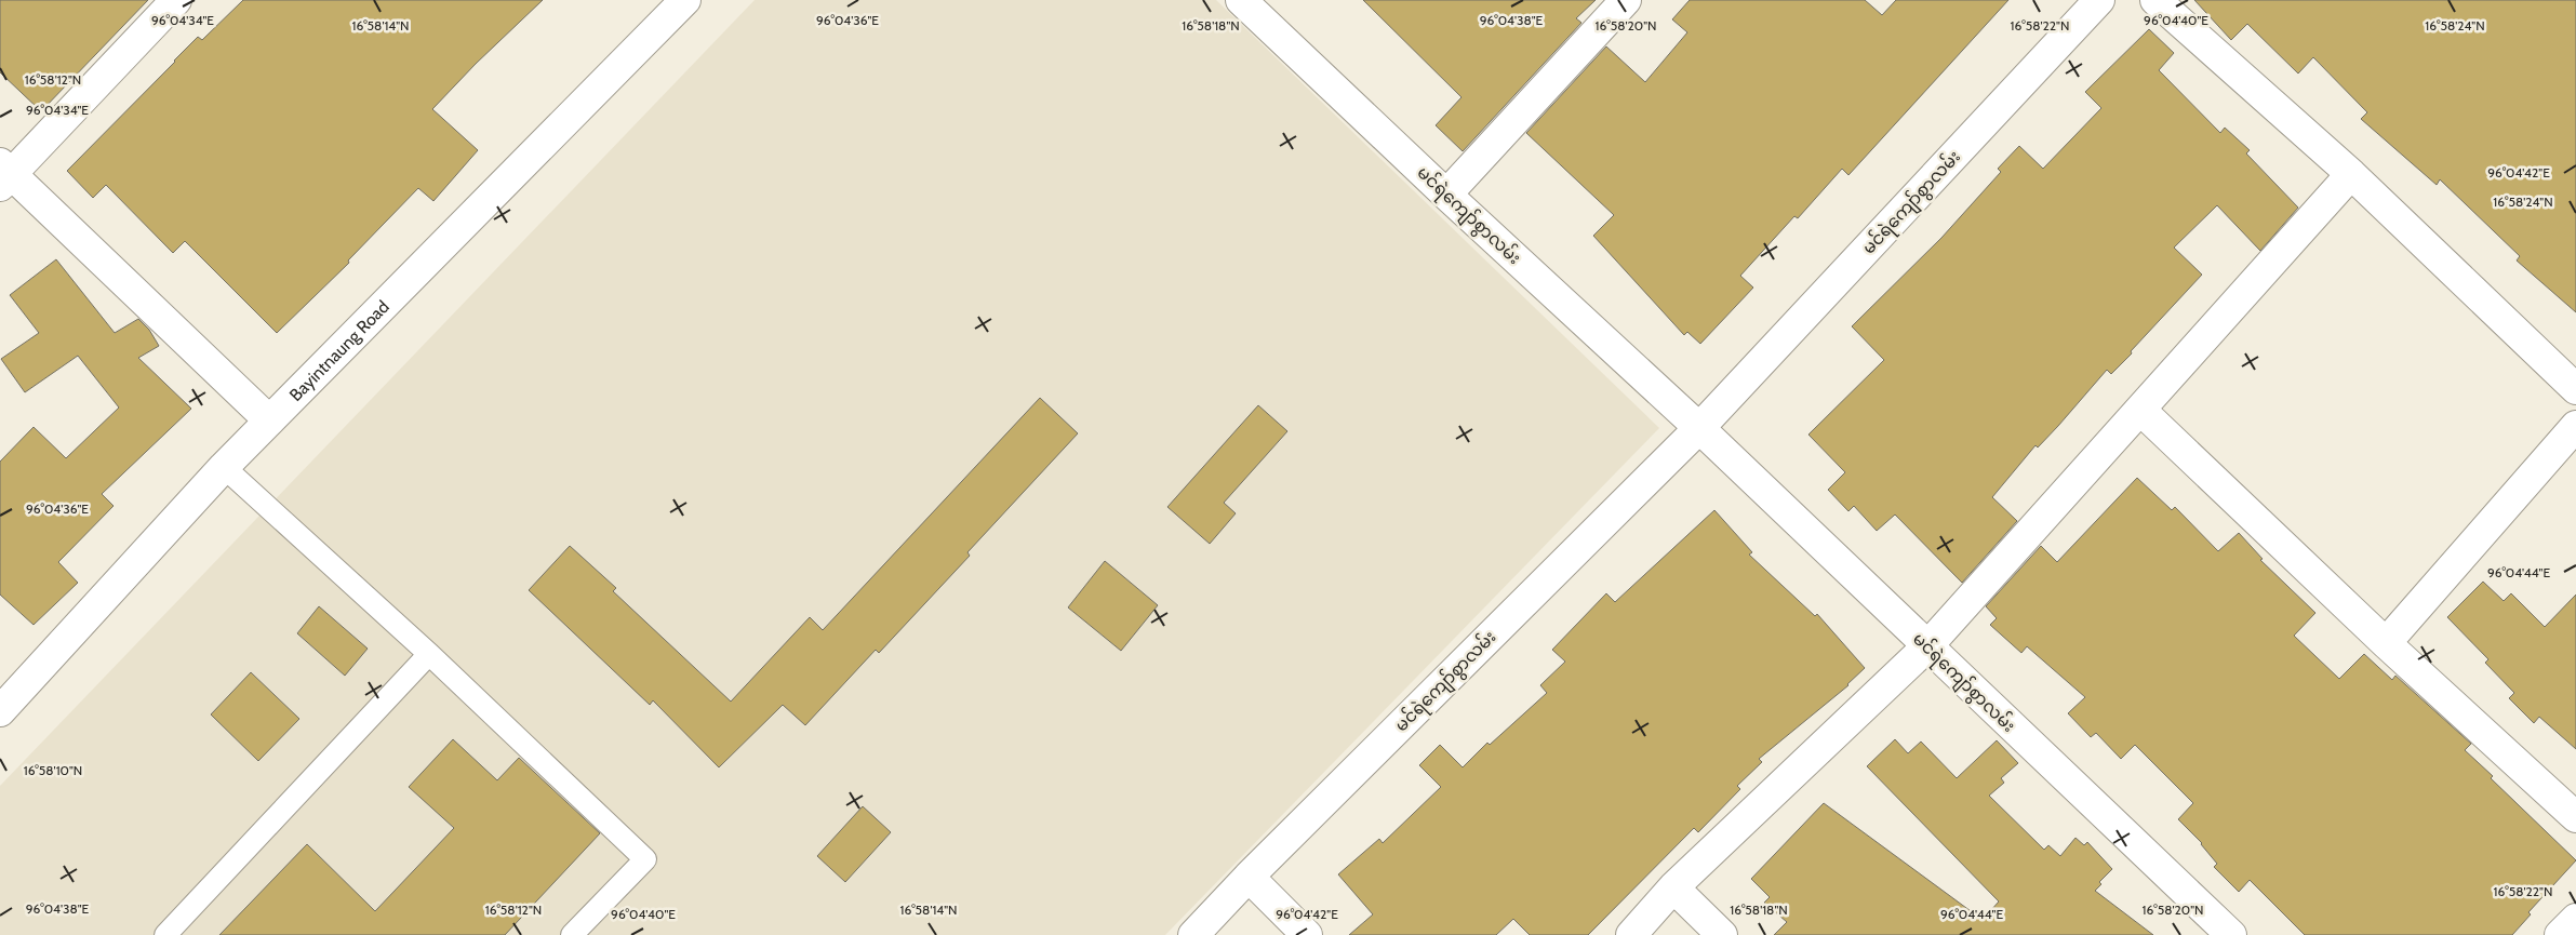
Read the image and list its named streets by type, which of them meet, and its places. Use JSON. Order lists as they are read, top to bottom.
{
  "streets": {
    "street": ["မင်ရဲကျော်စွာလမ်း", "Bayintnaung Road"]
  },
  "coordinates": [
    "96°04'34\"E",
    "96°04'36\"E",
    "96°04'38\"E",
    "96°04'40\"E",
    "16°58'22\"N",
    "16°58'24\"N",
    "16°58'14\"N",
    "16°58'18\"N",
    "16°58'20\"N",
    "16°58'12\"N",
    "96°04'42\"E",
    "96°04'44\"E",
    "16°58'10\"N"
  ]
}
